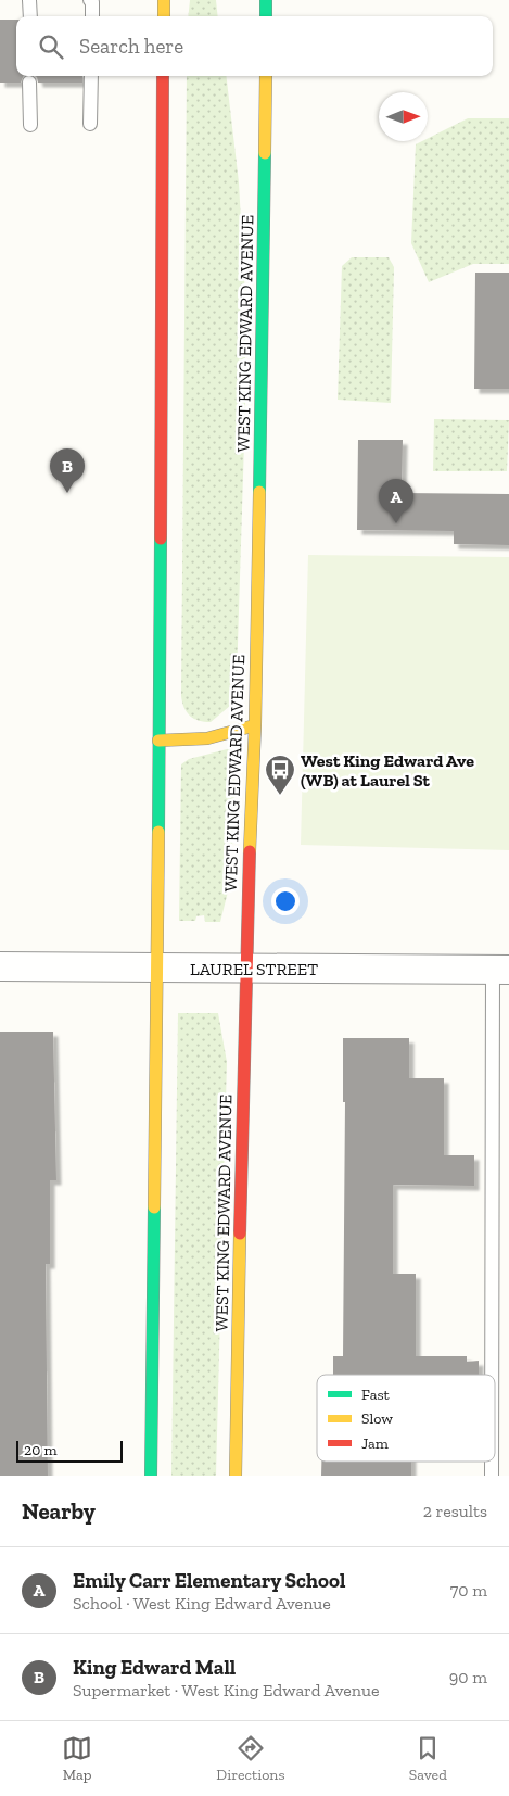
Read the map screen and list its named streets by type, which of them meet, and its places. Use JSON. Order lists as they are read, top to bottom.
{
  "streets": {
    "main road": ["WEST KING EDWARD AVENUE"],
    "street": ["LAUREL STREET"]
  },
  "crossings": [
    ["WEST KING EDWARD AVENUE", "LAUREL STREET"]
  ],
  "places": {
    "bus stop": ["West King Edward Ave (WB) at Laurel St"]
  },
  "legend": ["Fast", "Slow", "Jam"],
  "scale_bar": "20 m",
  "north": "right",
  "page": {
    "search": "Search here",
    "pins": ["B", "A"],
    "scale": "20 m",
    "heading": ["Nearby", "2 results"],
    "list": [
      {
        "mark": "A",
        "name": "Emily Carr Elementary School",
        "note": "School · West King Edward Avenue",
        "value": "70 m"
      },
      {
        "mark": "B",
        "name": "King Edward Mall",
        "note": "Supermarket · West King Edward Avenue",
        "value": "90 m"
      }
    ],
    "nav": ["Map", "Directions", "Saved"]
  }
}
